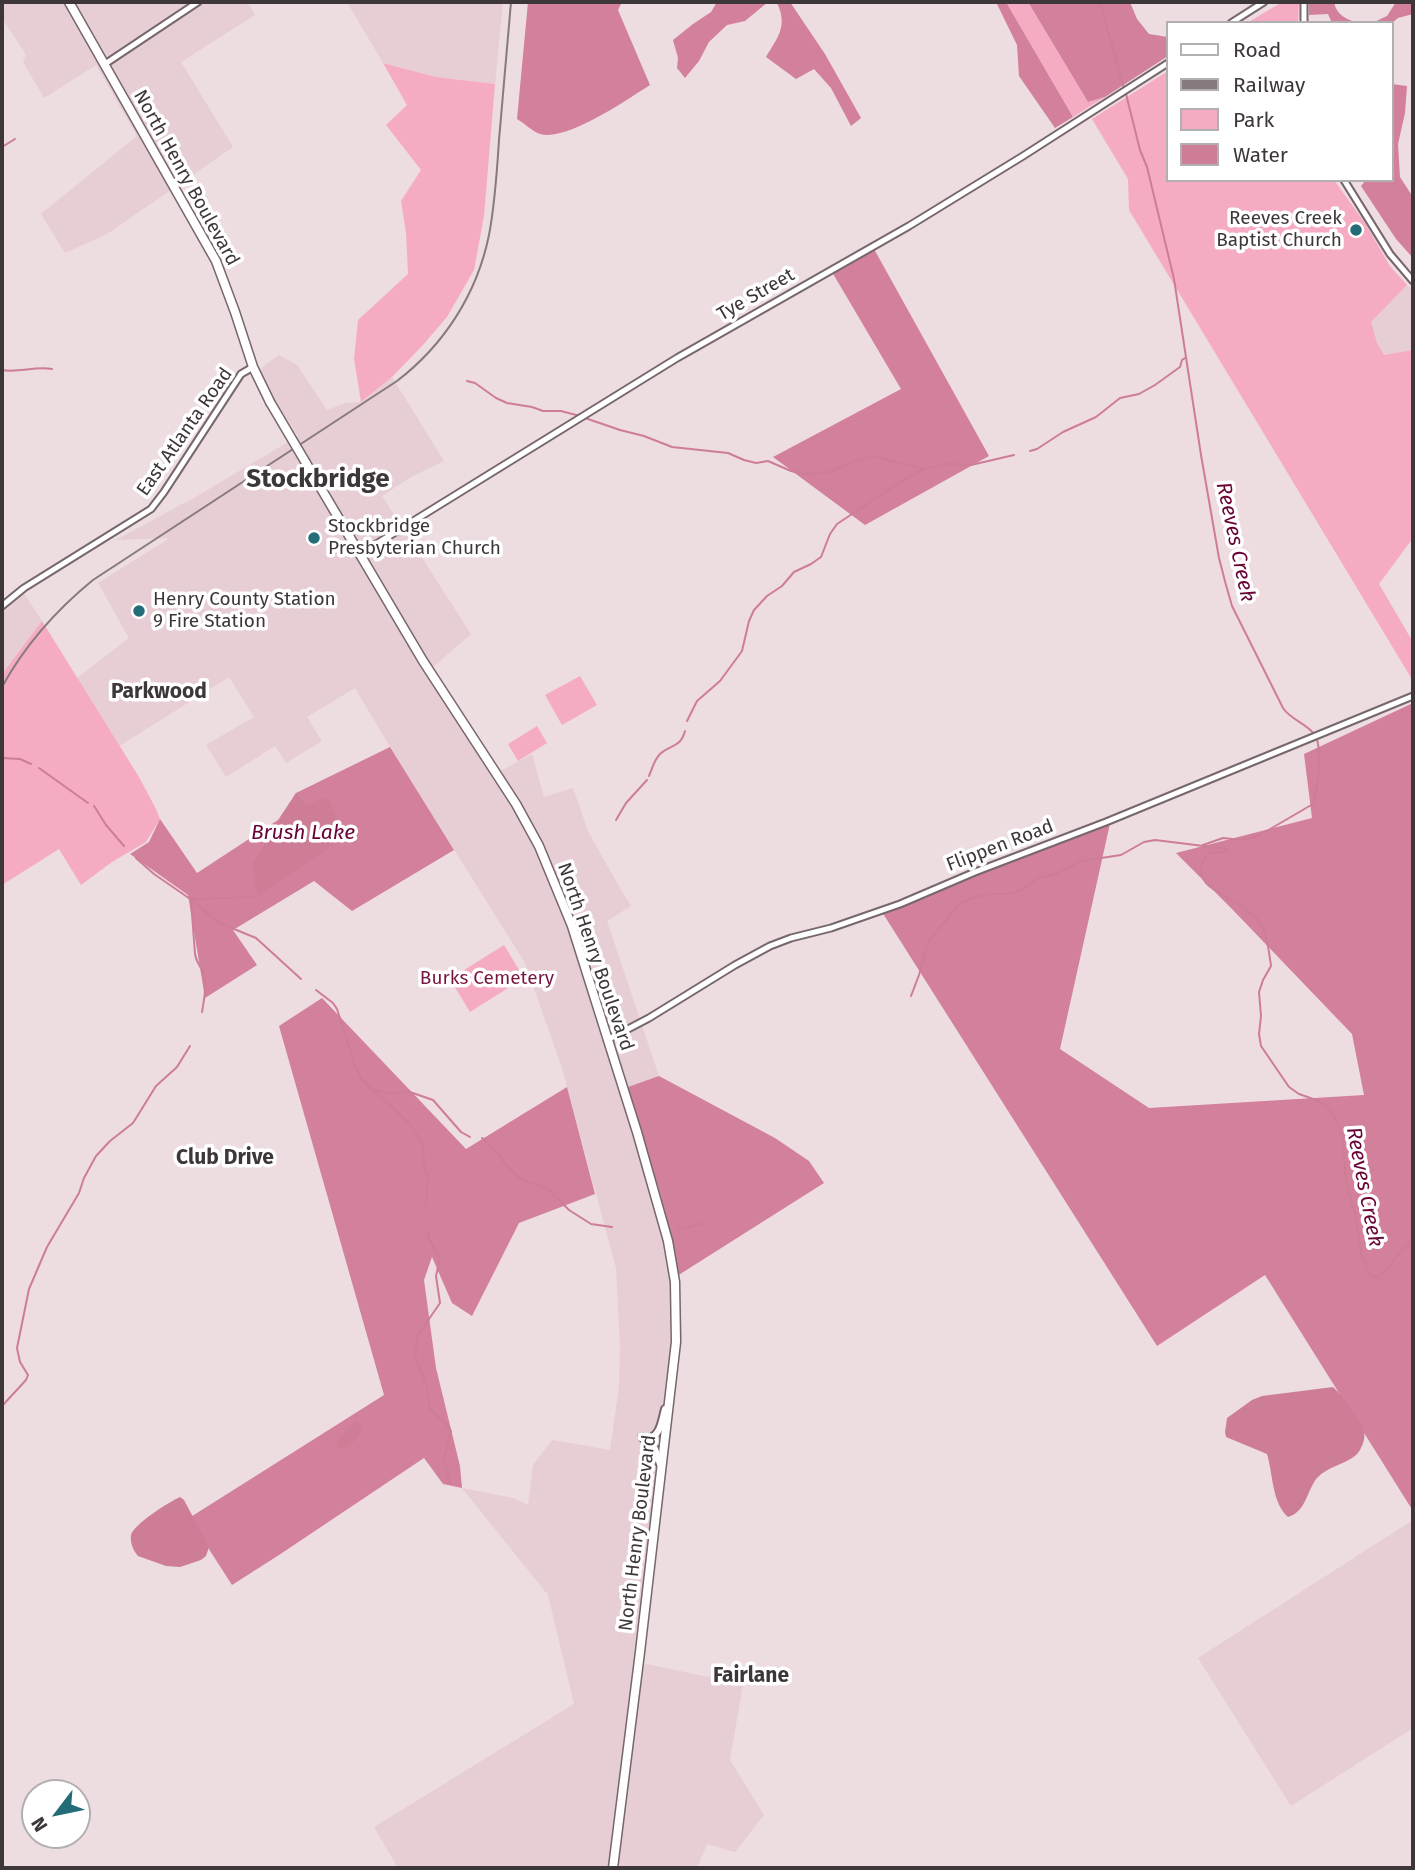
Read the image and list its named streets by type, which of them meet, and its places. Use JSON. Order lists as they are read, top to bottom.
{
  "streets": {
    "highway": ["North Henry Boulevard"],
    "street": ["Tye Street", "East Atlanta Road", "Flippen Road"]
  },
  "crossings": [
    ["North Henry Boulevard", "Tye Street"],
    ["North Henry Boulevard", "East Atlanta Road"],
    ["North Henry Boulevard", "Flippen Road"]
  ],
  "districts": [
    "Stockbridge",
    "Parkwood",
    "Club Drive",
    "Fairlane"
  ],
  "water": ["Reeves Creek", "Brush Lake"],
  "parks": ["Burks Cemetery"],
  "places": ["Reeves Creek Baptist Church", "Stockbridge Presbyterian Church", "Henry County Station 9 Fire Station"],
  "legend": [
    "Road",
    "Railway",
    "Park",
    "Water"
  ],
  "north": "bottom left"
}
